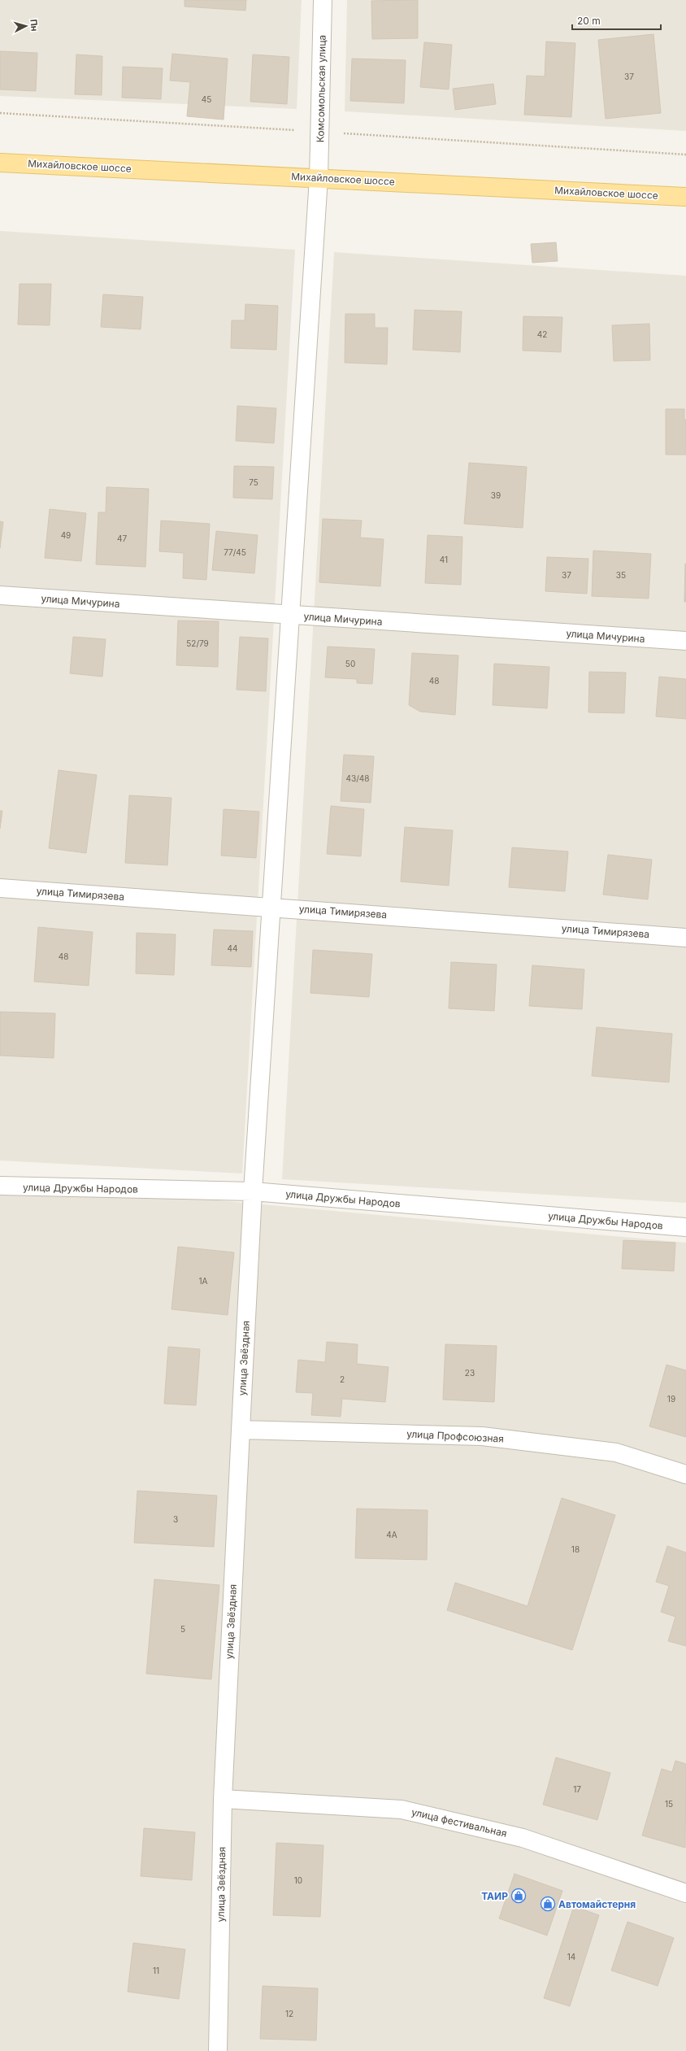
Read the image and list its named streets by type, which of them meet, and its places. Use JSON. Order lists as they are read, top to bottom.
{
  "streets": {
    "main road": ["Михайловское шоссе"],
    "street": [
      "Комсомольская улица",
      "улица Мичурина",
      "улица Тимирязева",
      "улица Дружбы Народов",
      "улица Звёздная",
      "улица Профсоюзная",
      "улица фестивальная"
    ]
  },
  "crossings": [
    ["Комсомольская улица", "Михайловское шоссе"],
    ["Комсомольская улица", "улица Мичурина"],
    ["Комсомольская улица", "улица Звёздная"],
    ["улица Мичурина", "улица Звёздная"],
    ["улица Тимирязева", "улица Звёздная"],
    ["улица Дружбы Народов", "улица Звёздная"],
    ["улица Звёздная", "улица Профсоюзная"],
    ["улица Звёздная", "улица фестивальная"]
  ],
  "places": {
    "shop": ["ТАИР", "Автомайстерня"]
  },
  "house_numbers": [
    "37",
    "45",
    "42",
    "75",
    "39",
    "49",
    "47",
    "77/45",
    "41",
    "37",
    "35",
    "52/79",
    "50",
    "48",
    "43/48",
    "44",
    "48",
    "1А",
    "23",
    "2",
    "19",
    "3",
    "4А",
    "18",
    "5",
    "17",
    "15",
    "10",
    "14",
    "11",
    "12"
  ],
  "scale_bar": "20 m",
  "north": "right"
}
